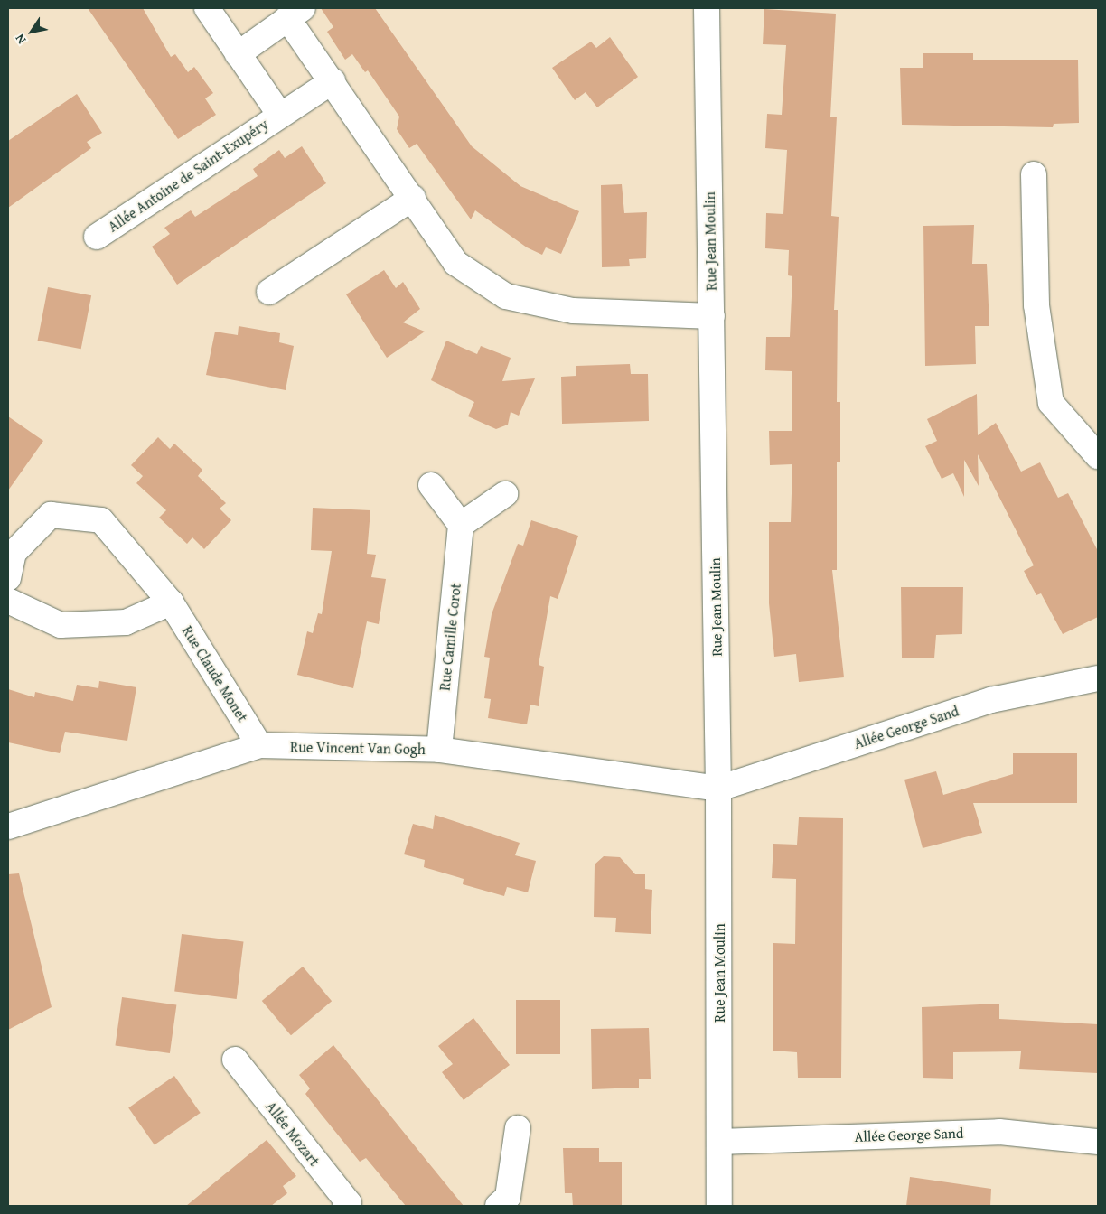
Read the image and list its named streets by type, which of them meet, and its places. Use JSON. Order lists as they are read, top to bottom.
{
  "streets": {
    "street": [
      "Allée Antoine de Saint-Exupéry",
      "Rue Jean Moulin",
      "Rue Camille Corot",
      "Rue Claude Monet",
      "Allée George Sand",
      "Rue Vincent Van Gogh",
      "Allée Mozart"
    ]
  },
  "crossings": [
    ["Rue Jean Moulin", "Allée George Sand"],
    ["Rue Jean Moulin", "Rue Vincent Van Gogh"],
    ["Rue Camille Corot", "Rue Vincent Van Gogh"],
    ["Rue Claude Monet", "Rue Vincent Van Gogh"],
    ["Allée George Sand", "Rue Vincent Van Gogh"]
  ],
  "north": "bottom left"
}
